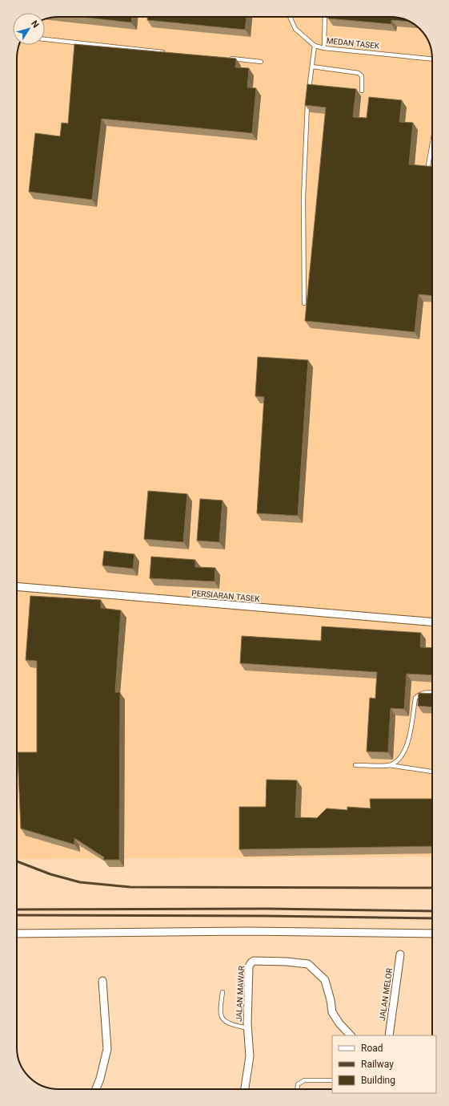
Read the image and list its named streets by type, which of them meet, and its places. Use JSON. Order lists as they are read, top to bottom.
{
  "streets": {
    "street": ["PERSIARAN TASEK", "JALAN MAWAR", "JALAN MELOR"],
    "lane": ["MEDAN TASEK"]
  },
  "legend": ["Road", "Railway", "Building"],
  "north": "top right"
}
